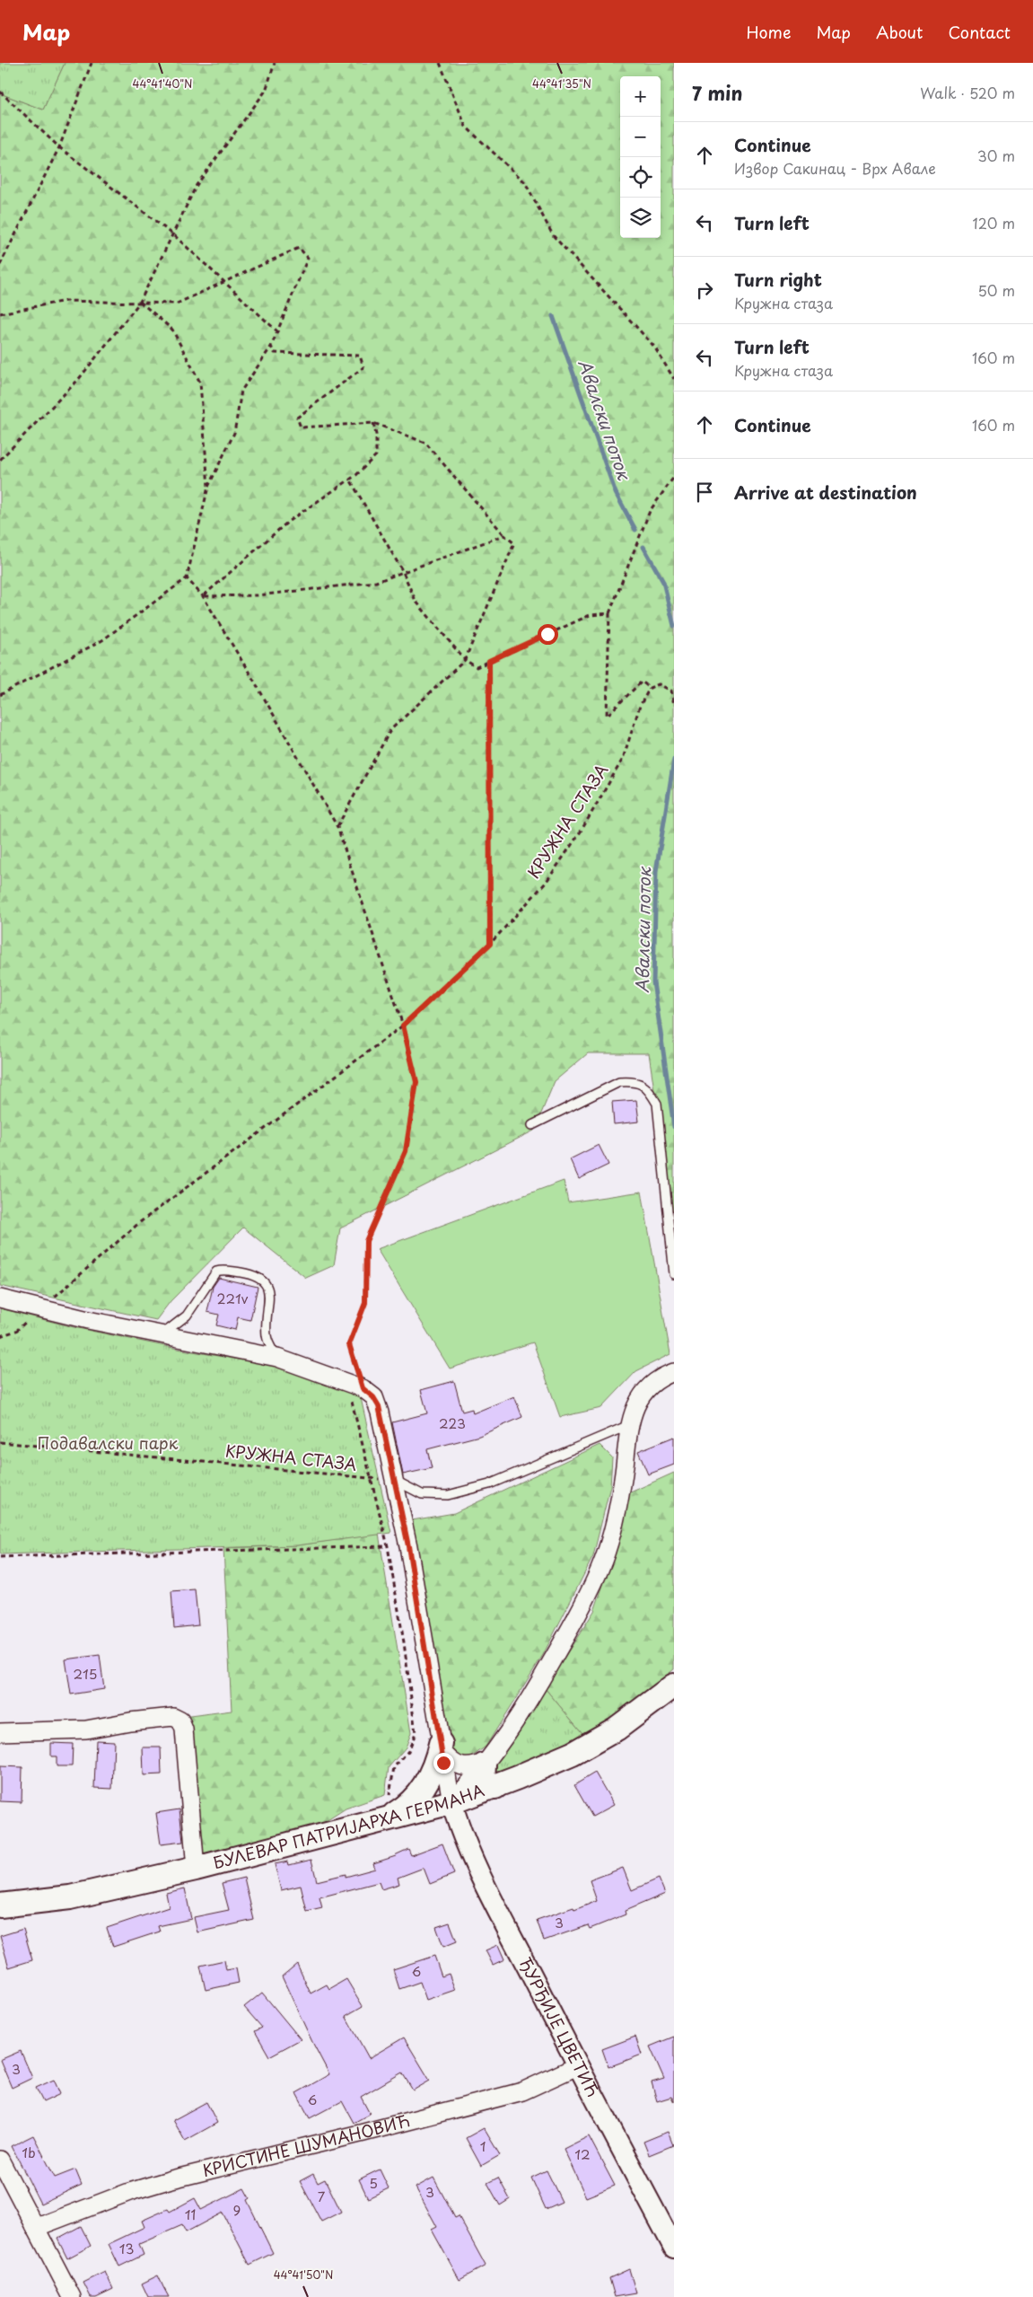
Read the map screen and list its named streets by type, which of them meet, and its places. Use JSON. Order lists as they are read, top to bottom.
{
  "streets": {
    "main road": ["БУЛЕВАР ПАТРИЈАРХА ГЕРМАНА"],
    "street": ["ЂУРЂИЈЕ ЦВЕТИЋ", "КРИСТИНЕ ШУМАНОВИЋ"],
    "path": ["КРУЖНА СТАЗА"]
  },
  "crossings": [
    ["БУЛЕВАР ПАТРИЈАРХА ГЕРМАНА", "ЂУРЂИЈЕ ЦВЕТИЋ"],
    ["ЂУРЂИЈЕ ЦВЕТИЋ", "КРИСТИНЕ ШУМАНОВИЋ"]
  ],
  "water": ["Авалски поток"],
  "parks": ["Подавалски парк"],
  "house_numbers": [
    "221v",
    "223",
    "215",
    "3",
    "6",
    "3",
    "6",
    "1",
    "1b",
    "12",
    "5",
    "3",
    "7",
    "9",
    "11",
    "13"
  ],
  "page": {
    "header": "Map",
    "nav": [
      "Home",
      "Map",
      "About",
      "Contact"
    ],
    "heading": ["7 min", "Walk · 520 m"],
    "map_buttons": ["+", "−"],
    "list": [
      ["Continue", "Извор Сакинац - Врх Авале", "30 m"],
      ["Turn left", "120 m"],
      ["Turn right", "Кружна стаза", "50 m"],
      ["Turn left", "Кружна стаза", "160 m"],
      ["Continue", "160 m"],
      "Arrive at destination"
    ]
  },
  "coordinates": ["44°41'40\"N", "44°41'35\"N", "44°41'50\"N"]
}
